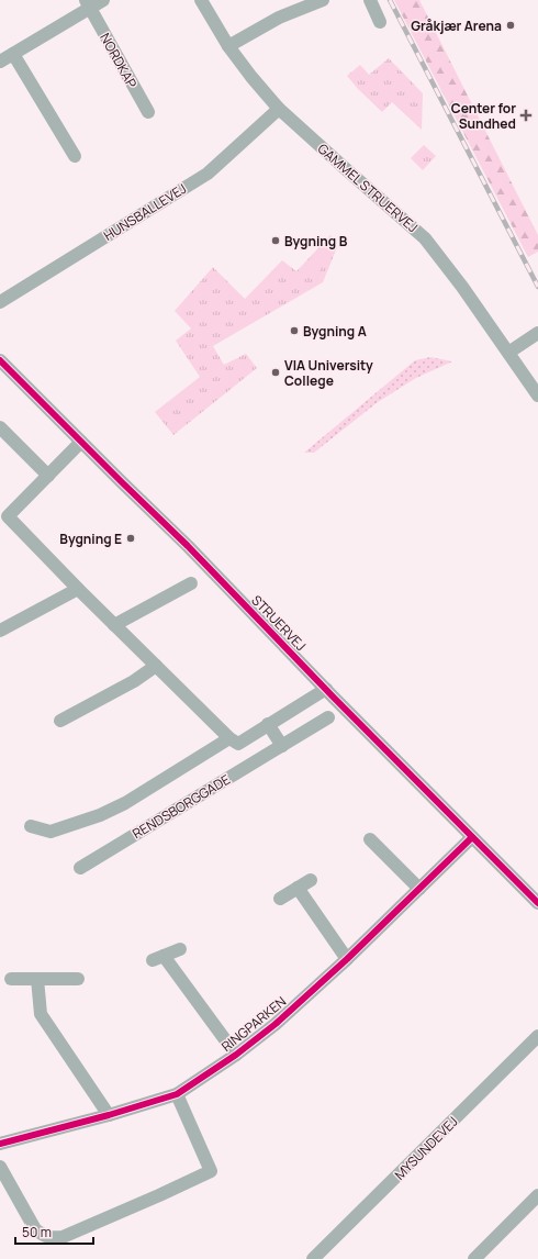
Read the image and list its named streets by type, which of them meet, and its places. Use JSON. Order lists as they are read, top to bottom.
{
  "streets": {
    "street": [
      "NORDKAP",
      "GAMMEL STRUERVEJ",
      "HUNSBALLEVEJ",
      "STRUERVEJ",
      "RENDSBORGGADE",
      "RINGPARKEN",
      "MYSUNDEVEJ"
    ]
  },
  "crossings": [
    ["GAMMEL STRUERVEJ", "HUNSBALLEVEJ"],
    ["STRUERVEJ", "RINGPARKEN"]
  ],
  "places": {
    "other": [
      "Gråkjær Arena",
      "Bygning B",
      "Bygning A",
      "VIA University College",
      "Bygning E"
    ],
    "health": ["Center for Sundhed"]
  },
  "scale_bar": "50 m"
}
